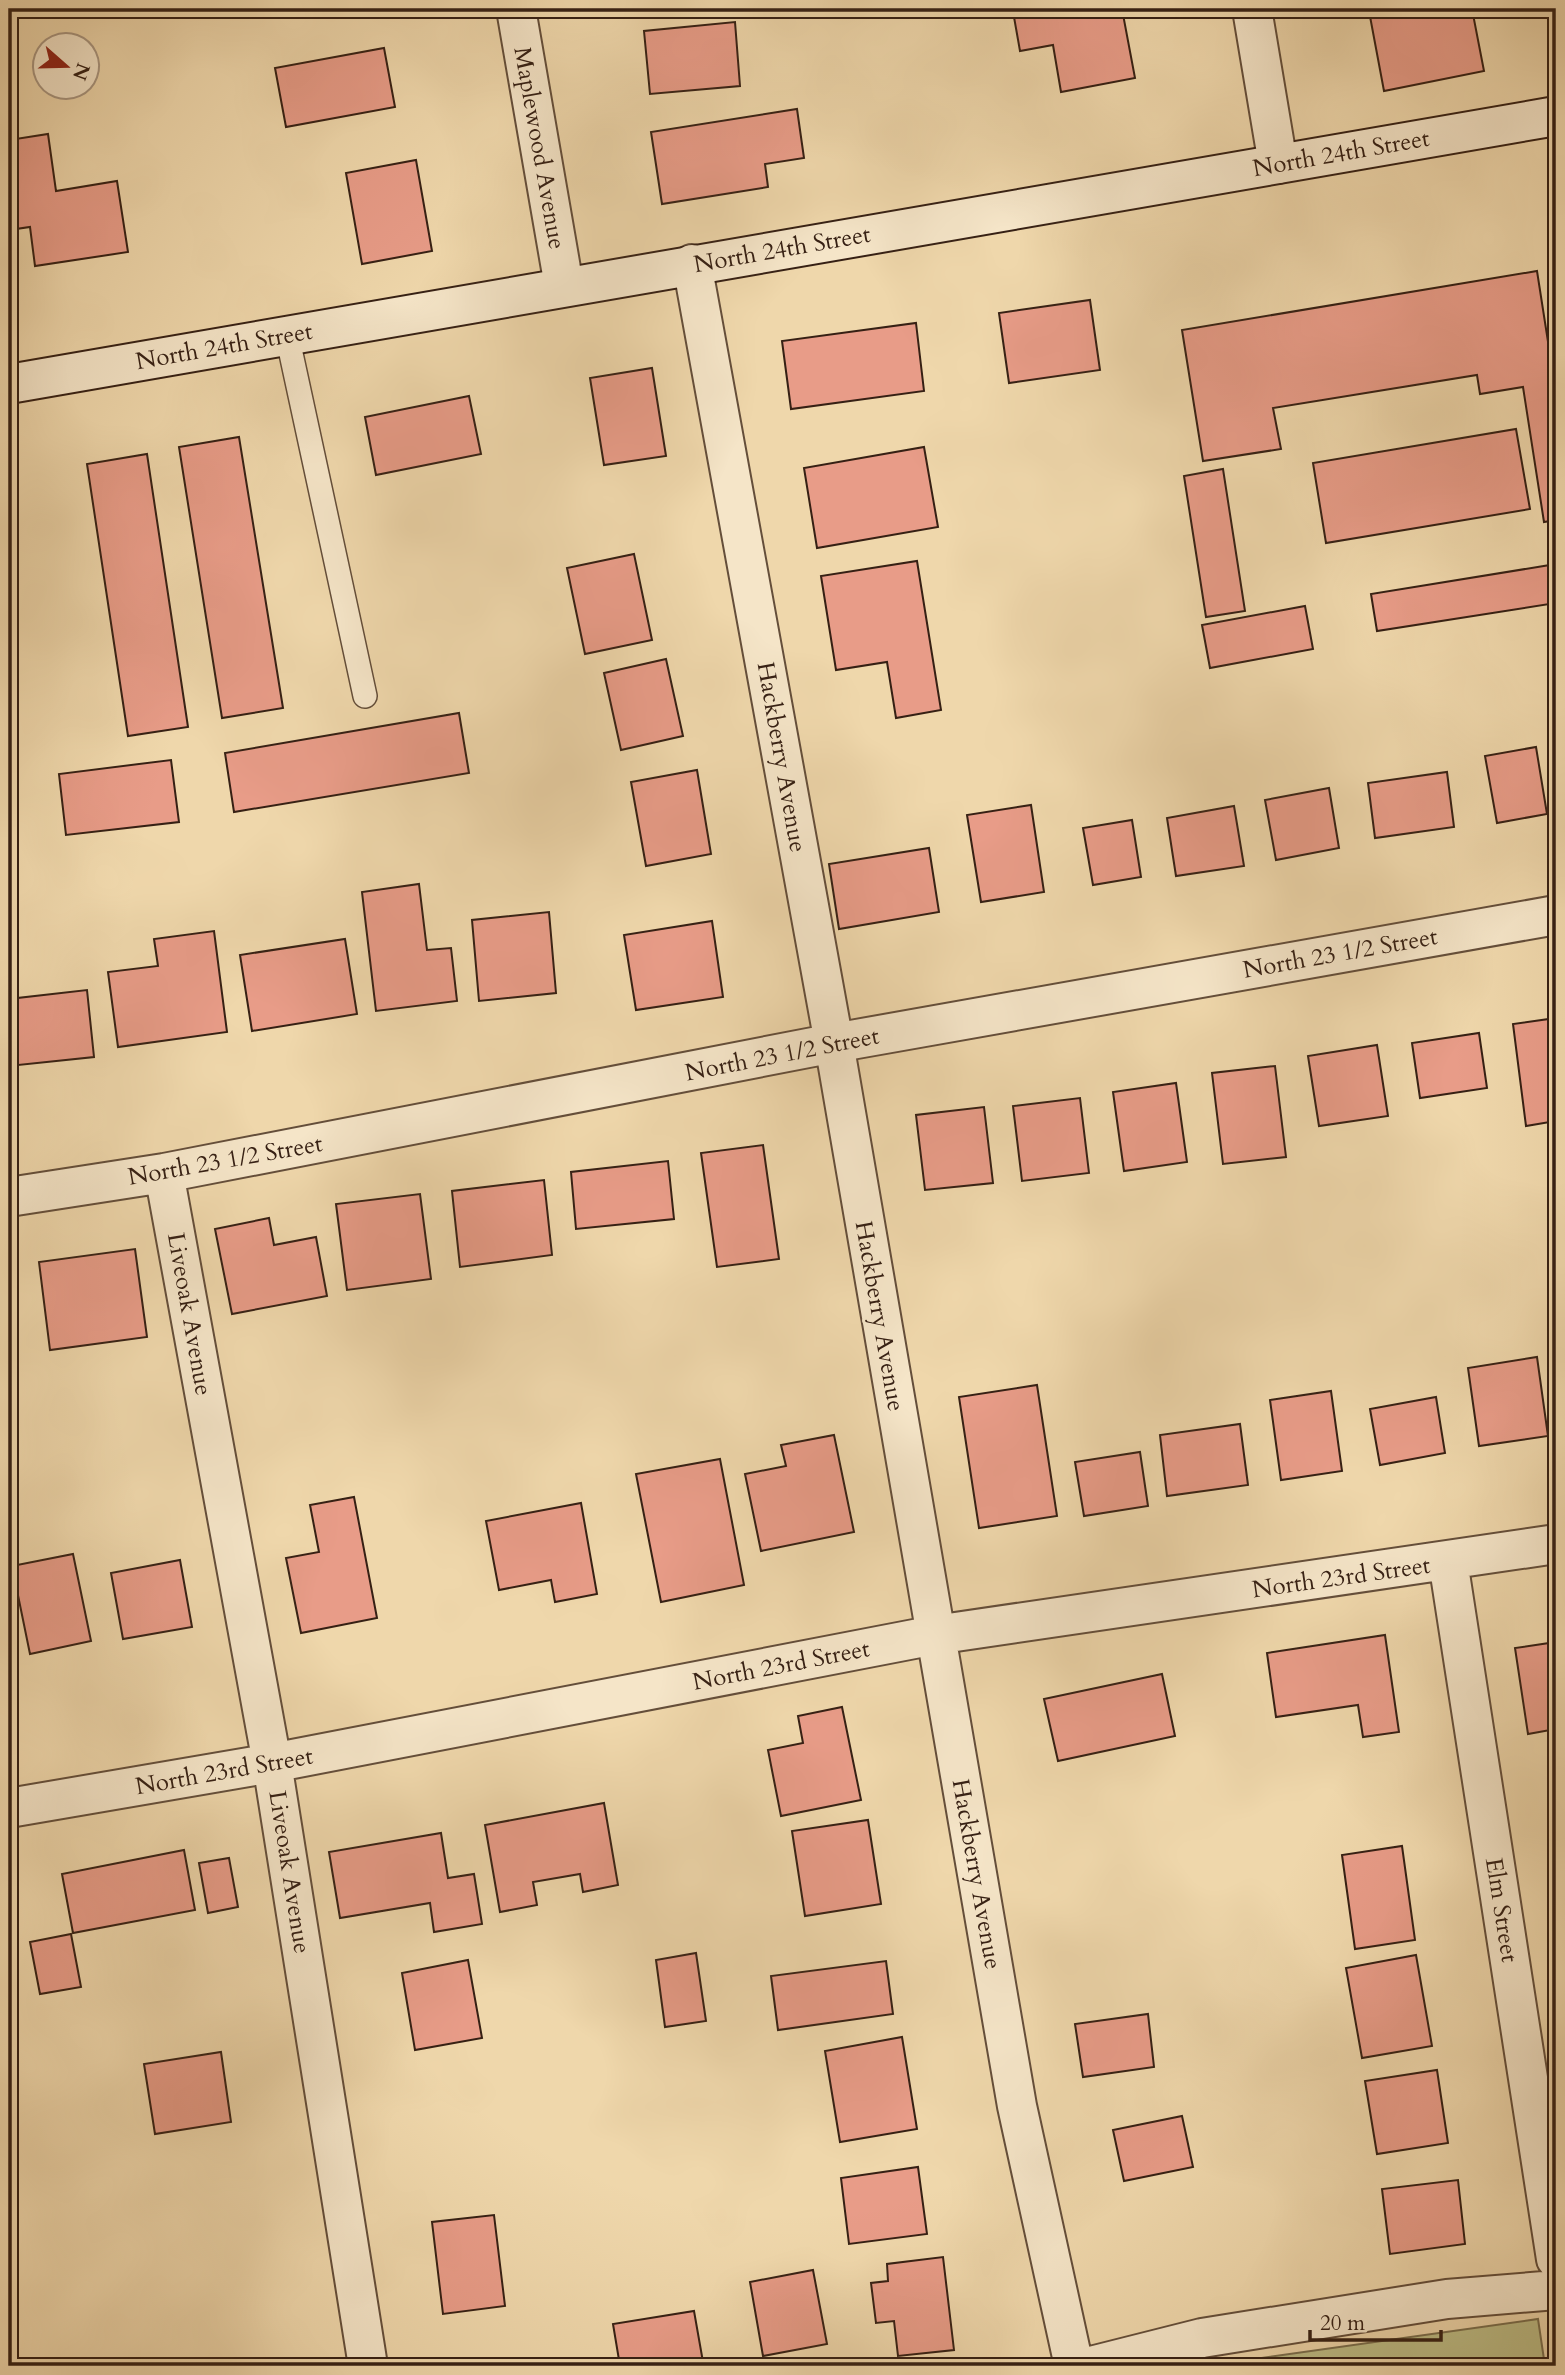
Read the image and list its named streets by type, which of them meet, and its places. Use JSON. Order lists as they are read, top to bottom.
{
  "streets": {
    "street": [
      "Maplewood Avenue",
      "North 24th Street",
      "Hackberry Avenue",
      "North 23 1/2 Street",
      "Liveoak Avenue",
      "North 23rd Street",
      "Elm Street"
    ]
  },
  "crossings": [
    ["Maplewood Avenue", "North 24th Street"],
    ["North 24th Street", "Hackberry Avenue"],
    ["Hackberry Avenue", "North 23 1/2 Street"],
    ["Hackberry Avenue", "North 23rd Street"],
    ["North 23 1/2 Street", "Liveoak Avenue"],
    ["Liveoak Avenue", "North 23rd Street"],
    ["North 23rd Street", "Elm Street"]
  ],
  "scale_bar": "20 m",
  "north": "right"
}
